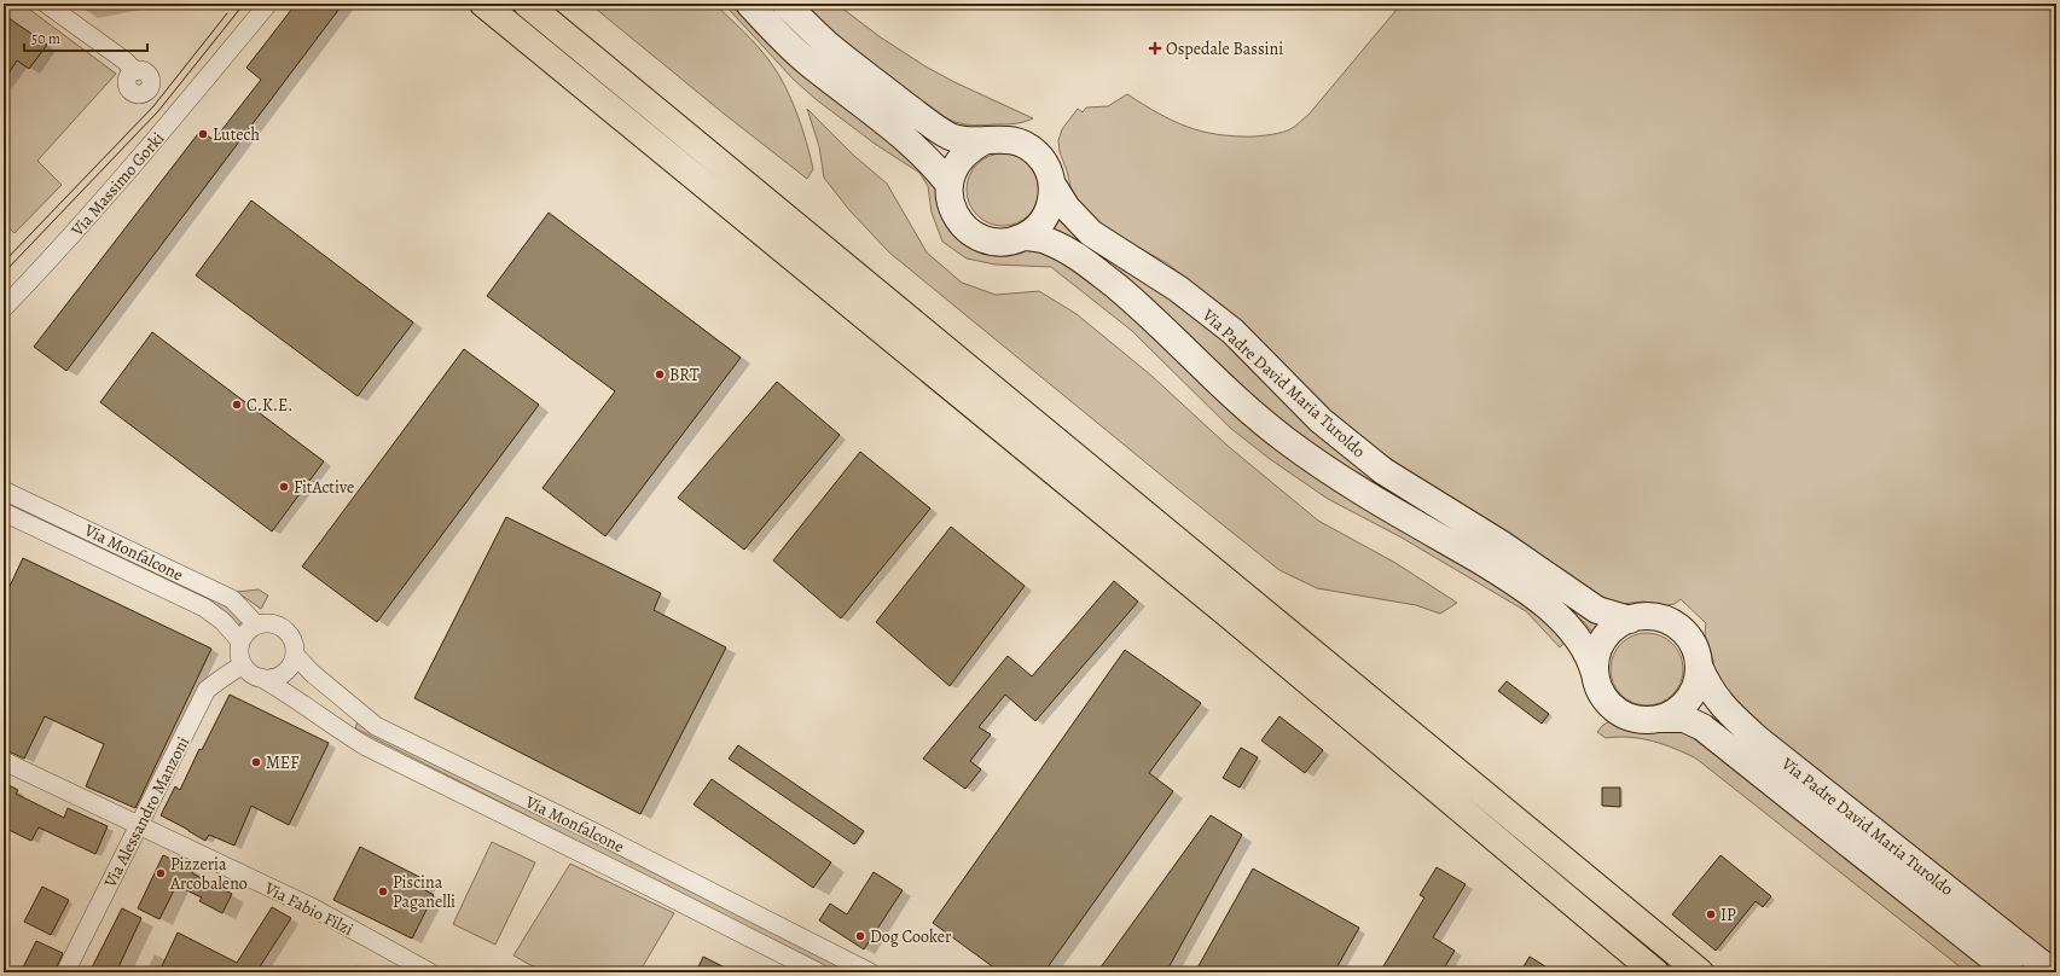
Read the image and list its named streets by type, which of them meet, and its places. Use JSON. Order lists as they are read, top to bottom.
{
  "streets": {
    "street": [
      "Via Massimo Gorki",
      "Via Padre David Maria Turoldo",
      "Via Monfalcone",
      "Via Alessandro Manzoni",
      "Via Fabio Filzi"
    ]
  },
  "crossings": [
    ["Via Monfalcone", "Via Alessandro Manzoni"],
    ["Via Alessandro Manzoni", "Via Fabio Filzi"]
  ],
  "places": {
    "health": ["Ospedale Bassini"],
    "other": [
      "Lutech",
      "BRT",
      "C.K.E.",
      "FitActive",
      "MEF",
      "Pizzeria Arcobaleno",
      "Piscina Paganelli",
      "IP",
      "Dog Cooker"
    ]
  },
  "scale_bar": "50 m"
}
